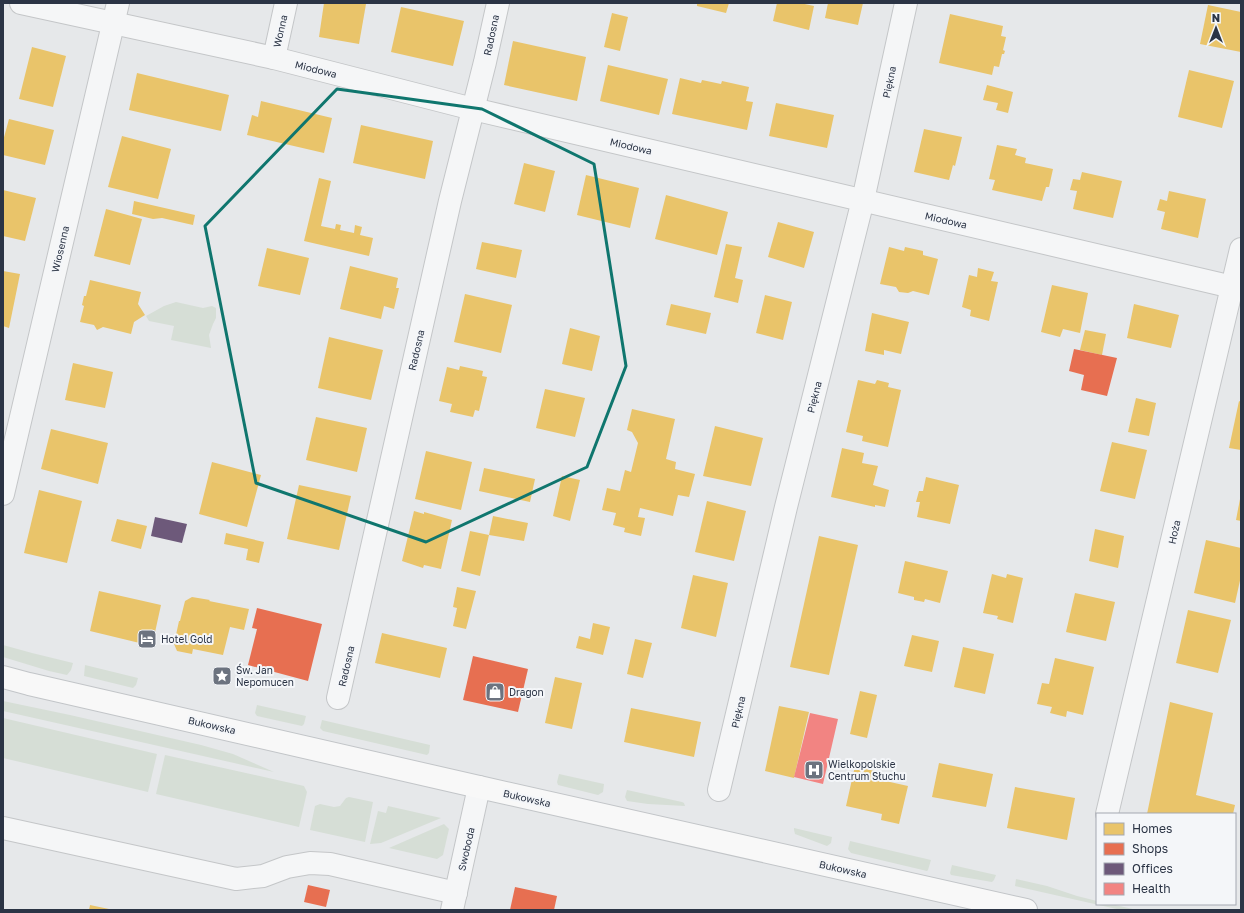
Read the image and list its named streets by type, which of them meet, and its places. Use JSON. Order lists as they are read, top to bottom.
{
  "streets": {
    "main road": ["Bukowska"],
    "street": [
      "Wonna",
      "Radosna",
      "Miodowa",
      "Piękna",
      "Wiosenna",
      "Hoża",
      "Swoboda"
    ]
  },
  "crossings": [
    ["Wonna", "Miodowa"],
    ["Radosna", "Miodowa"],
    ["Miodowa", "Piękna"],
    ["Miodowa", "Wiosenna"],
    ["Miodowa", "Hoża"],
    ["Bukowska", "Swoboda"]
  ],
  "places": {
    "hotel": ["Hotel Gold"],
    "place": ["Św. Jan Nepomucen"],
    "shop": ["Dragon"],
    "hospital": ["Wielkopolskie Centrum Słuchu"]
  },
  "legend": [
    "Homes",
    "Shops",
    "Offices",
    "Health"
  ],
  "north": "top"
}
